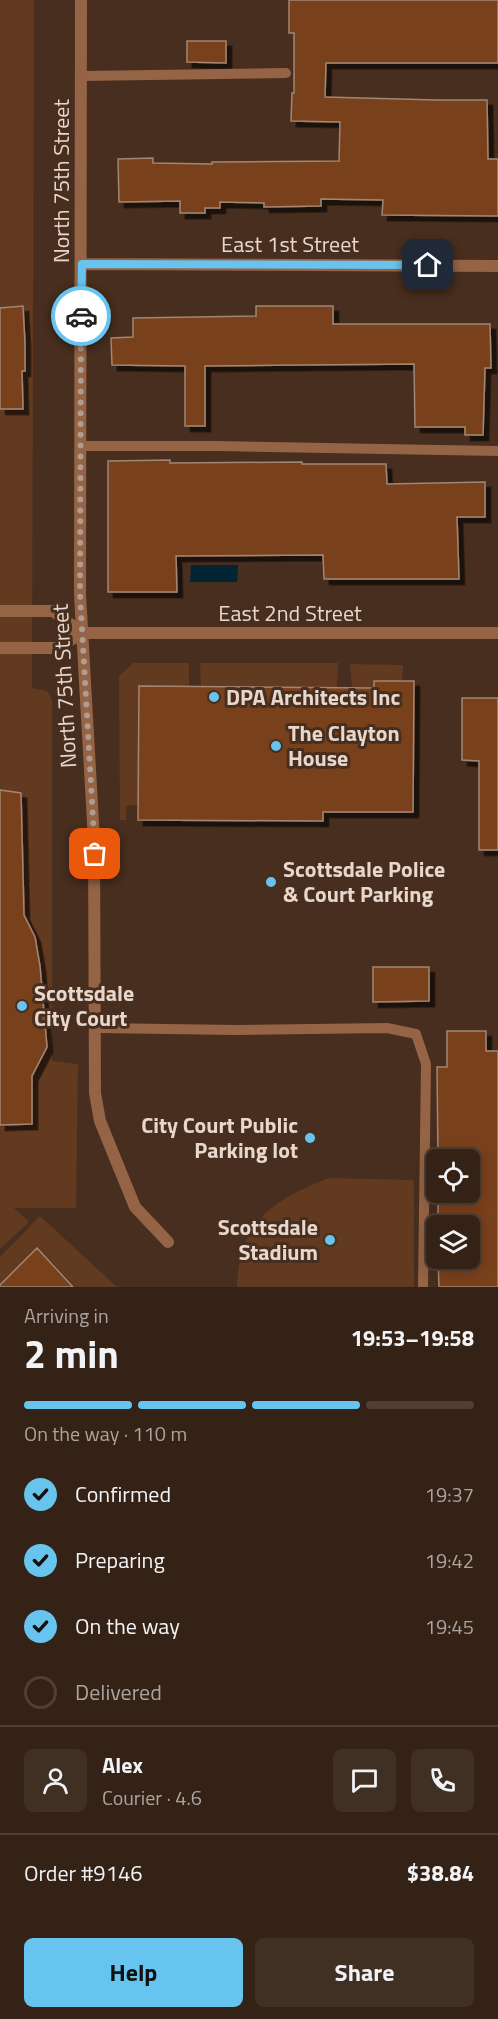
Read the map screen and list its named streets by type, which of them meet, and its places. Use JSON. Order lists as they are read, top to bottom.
{
  "streets": {
    "street": ["North 75th Street", "East 1st Street", "East 2nd Street"]
  },
  "crossings": [
    ["North 75th Street", "East 1st Street"],
    ["North 75th Street", "East 2nd Street"]
  ],
  "places": [
    "DPA Architects Inc",
    "The Clayton House",
    "Scottsdale Police & Court Parking",
    "Scottsdale City Court",
    "City Court Public Parking lot",
    "Scottsdale Stadium"
  ],
  "page": {
    "heading": ["2 min", "Arriving in", "19:53–19:58"],
    "panel": [
      "Alex",
      "Courier · 4.6",
      "Order #9146",
      "$38.84"
    ],
    "bar": "On the way · 110 m",
    "list": [
      ["Confirmed", "19:37"],
      ["Preparing", "19:42"],
      ["On the way", "19:45"],
      "Delivered"
    ],
    "buttons": ["Help", "Share"]
  }
}
